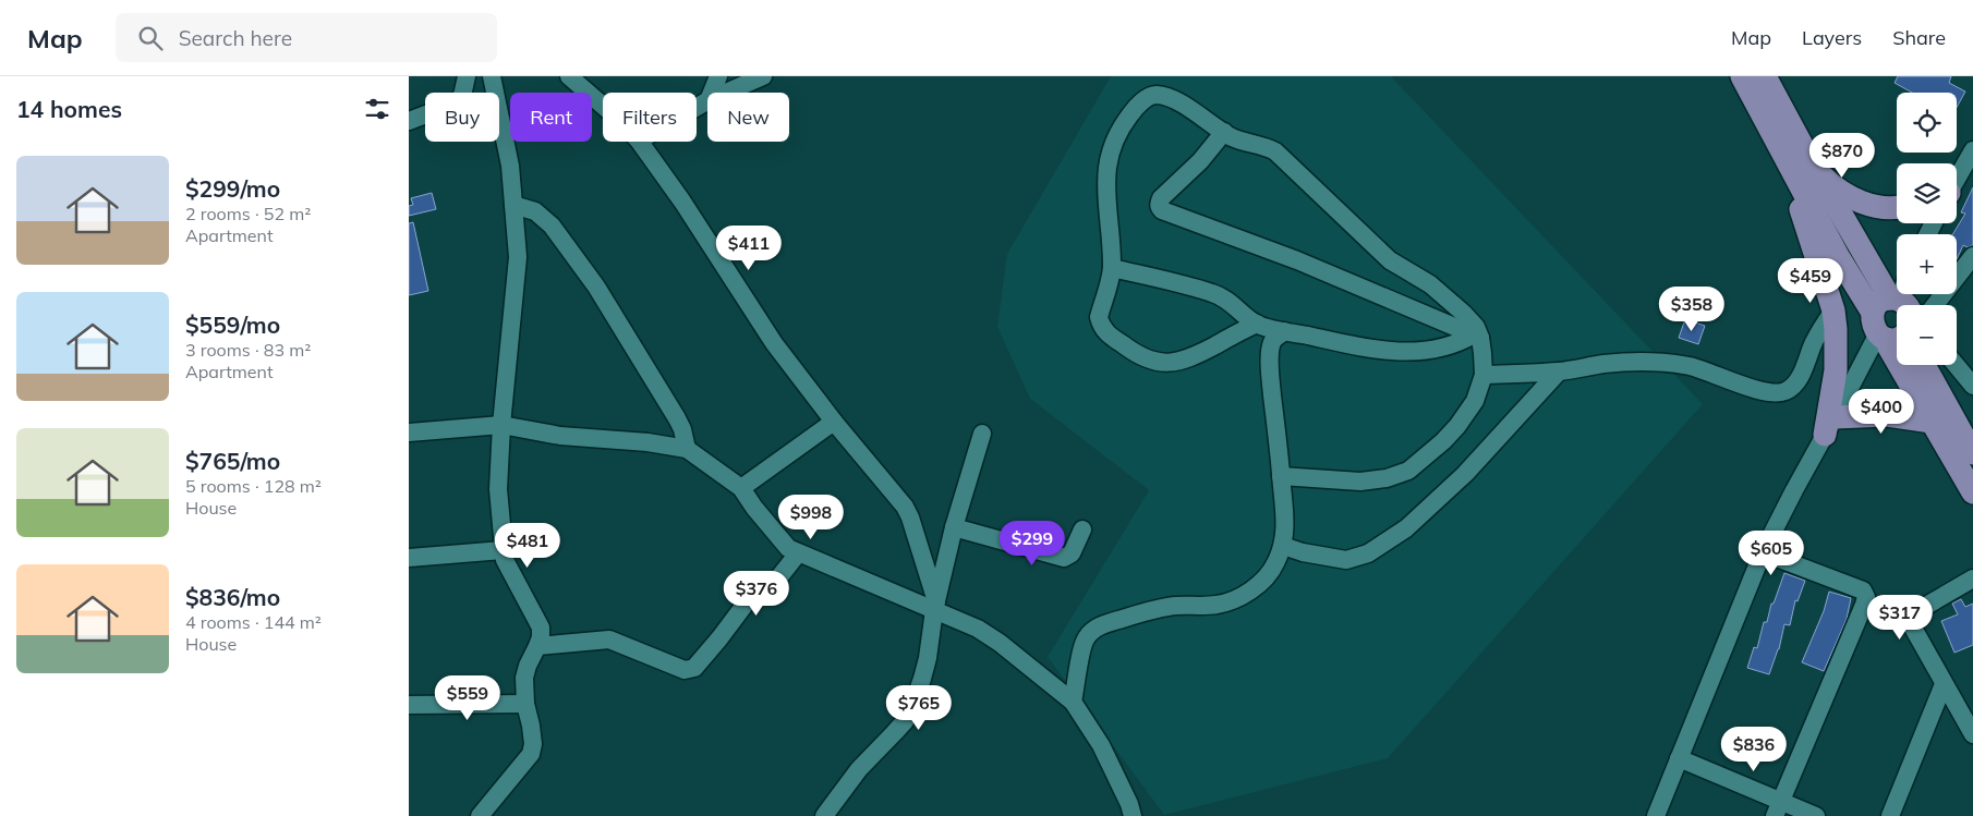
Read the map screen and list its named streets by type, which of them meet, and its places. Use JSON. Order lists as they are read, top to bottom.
{
  "page": {
    "header": "Map",
    "search": "Search here",
    "nav": ["Map", "Layers", "Share"],
    "heading": "14 homes",
    "map_buttons": ["+", "−"],
    "chip": [
      "Buy",
      "Rent",
      "Filters",
      "New"
    ],
    "price": [
      "$870",
      "$411",
      "$459",
      "$358",
      "$400",
      "$998",
      "$299",
      "$481",
      "$605",
      "$376",
      "$317",
      "$559",
      "$765",
      "$836"
    ],
    "list": [
      {
        "name": "$299/mo",
        "note": "2 rooms · 52 m² · Apartment"
      },
      {
        "name": "$559/mo",
        "note": "3 rooms · 83 m² · Apartment"
      },
      {
        "name": "$765/mo",
        "note": "5 rooms · 128 m² · House"
      },
      {
        "name": "$836/mo",
        "note": "4 rooms · 144 m² · House"
      }
    ]
  }
}
